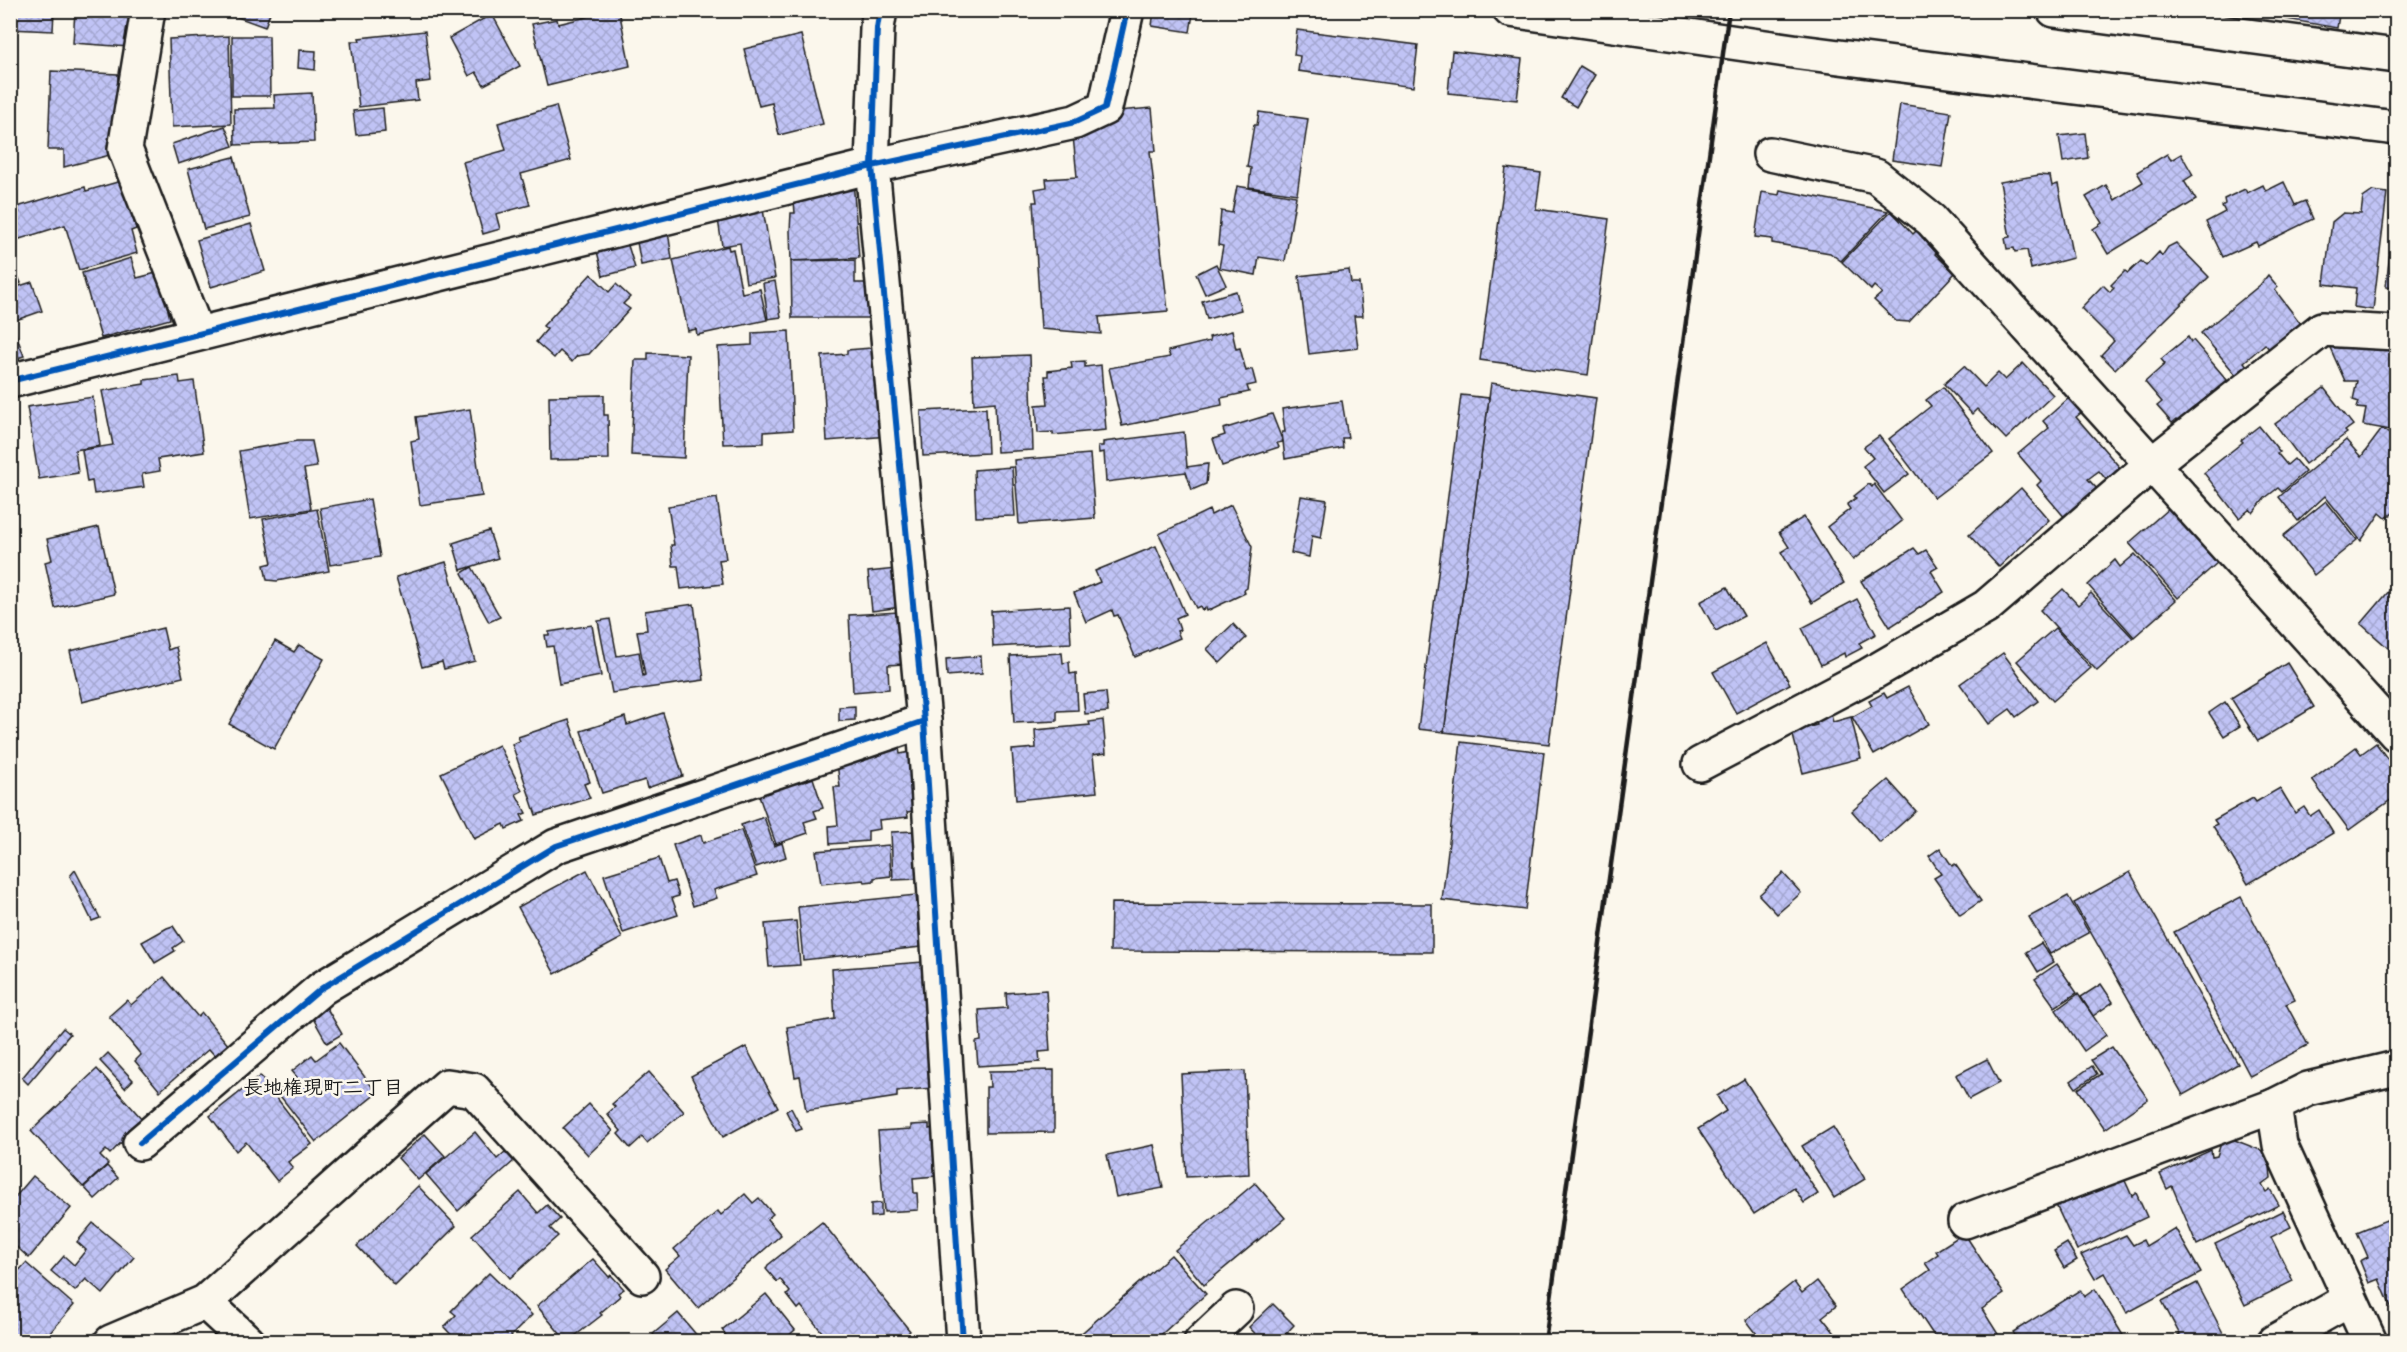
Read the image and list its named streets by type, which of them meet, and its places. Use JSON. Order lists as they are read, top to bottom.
{
  "districts": ["長地権現町二丁目"]
}
